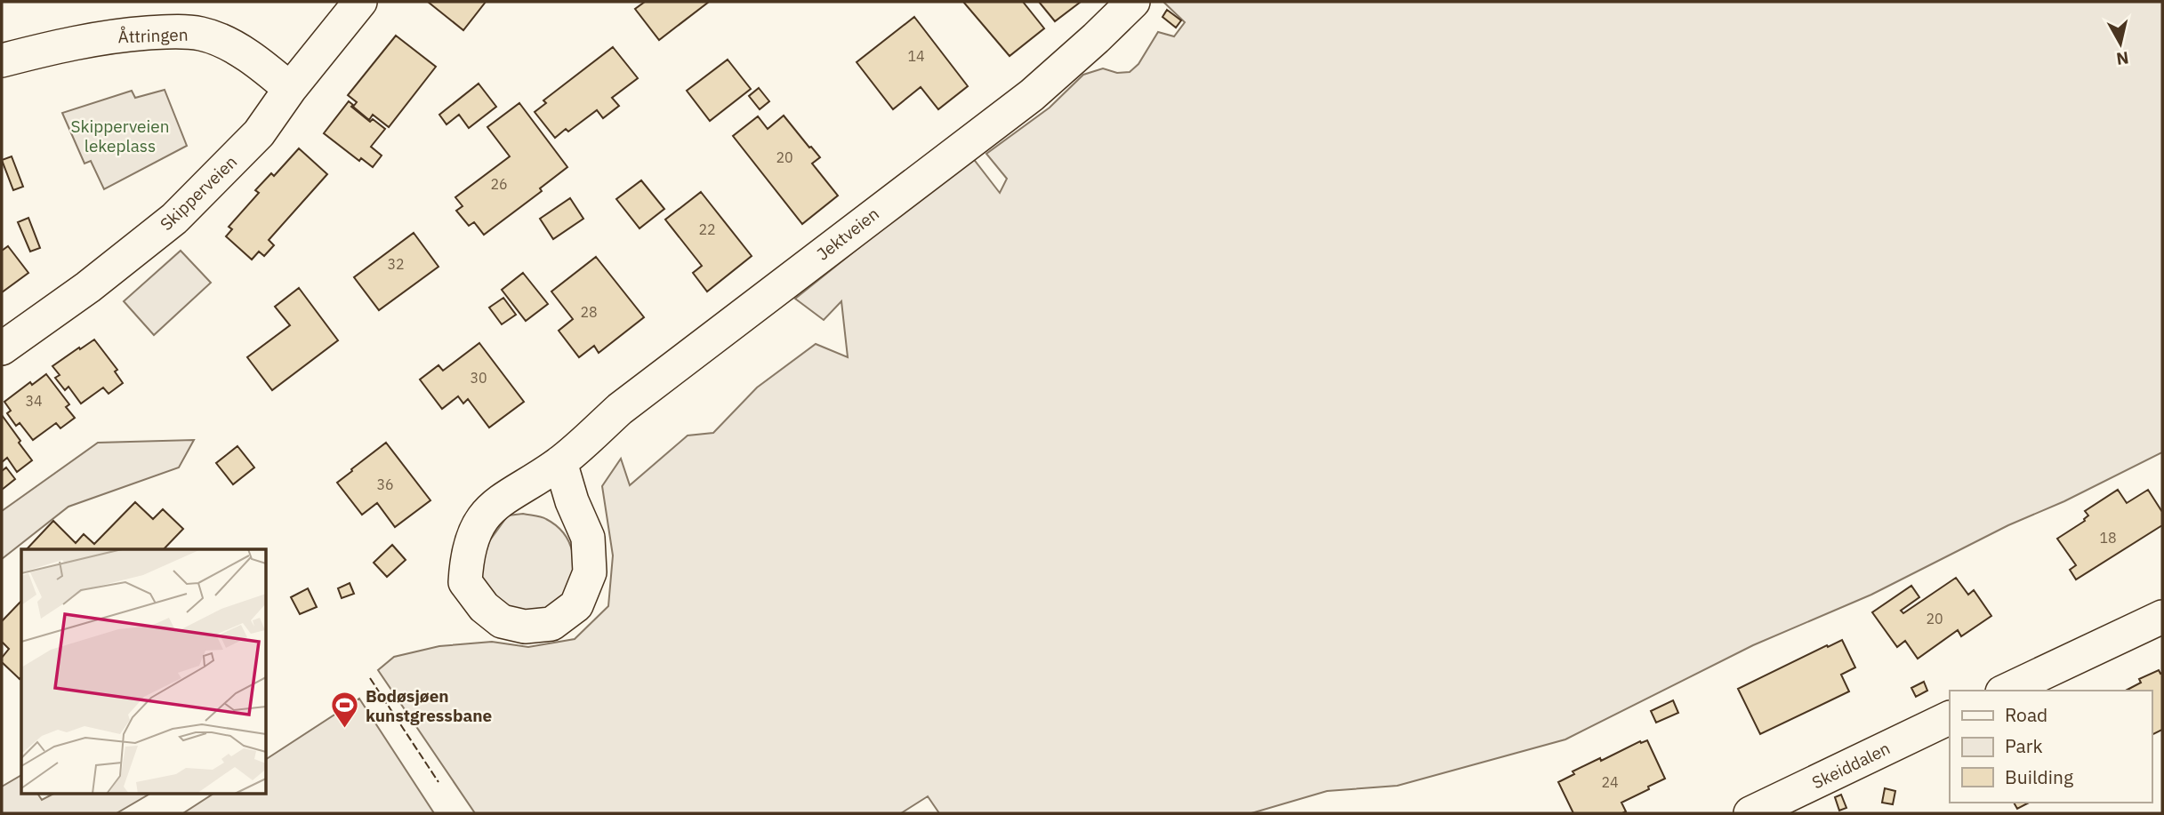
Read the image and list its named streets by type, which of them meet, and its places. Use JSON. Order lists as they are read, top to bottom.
{
  "streets": {
    "street": [
      "Åttringen",
      "Skipperveien",
      "Jektveien",
      "Skeiddalen"
    ]
  },
  "crossings": [
    ["Åttringen", "Skipperveien"]
  ],
  "parks": ["Skipperveien lekeplass"],
  "places": {
    "sports": ["Bodøsjøen kunstgressbane"]
  },
  "house_numbers": [
    "14",
    "20",
    "26",
    "22",
    "32",
    "28",
    "30",
    "34",
    "36",
    "18",
    "20",
    "24"
  ],
  "legend": ["Road", "Park", "Building"],
  "north": "bottom"
}
